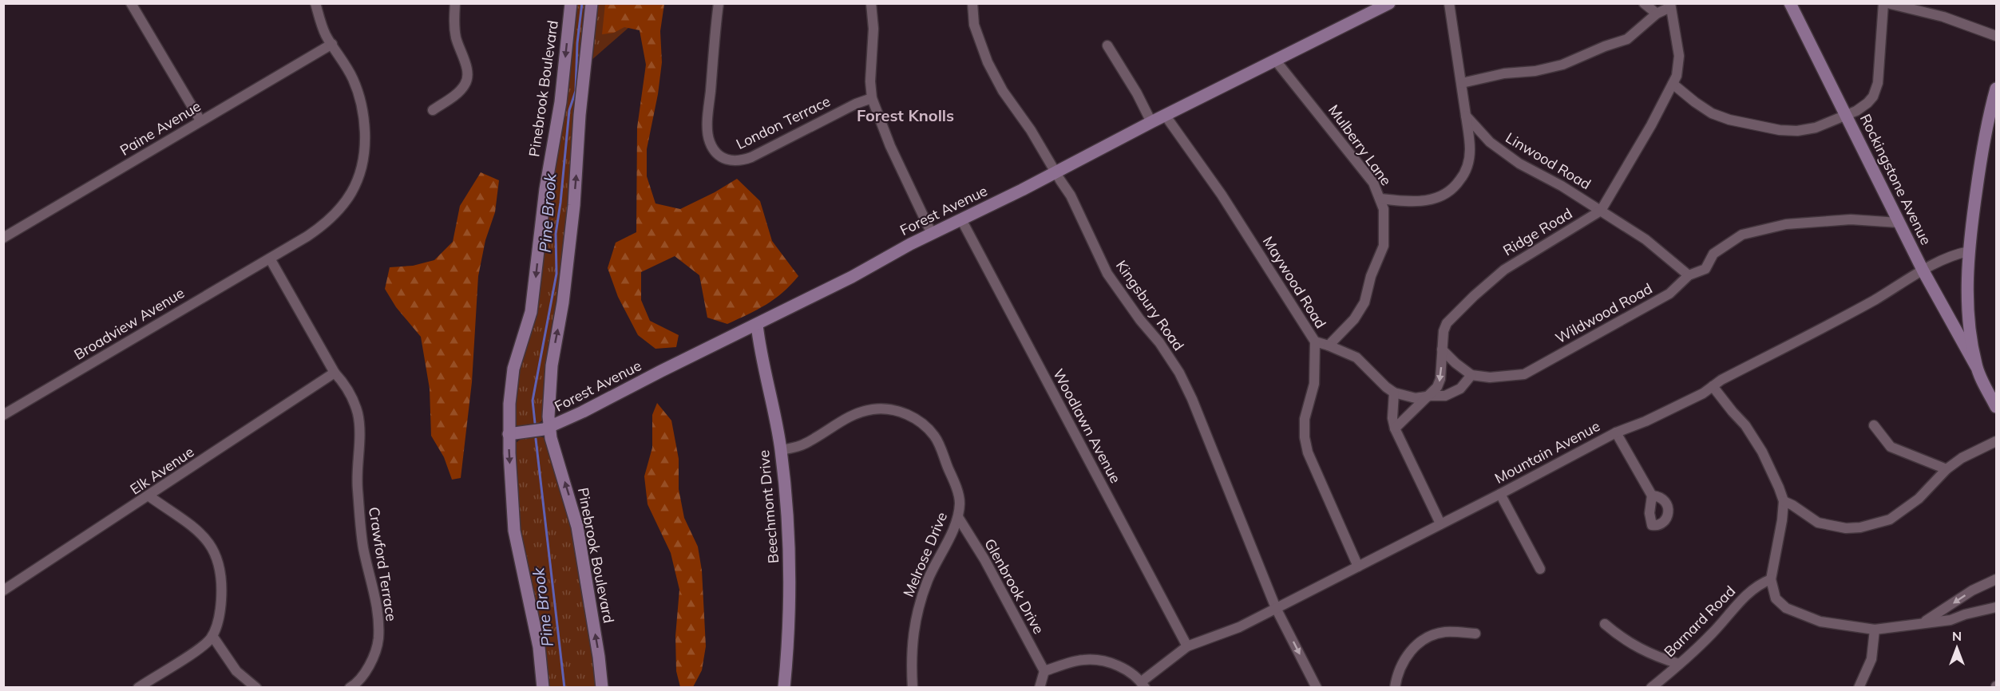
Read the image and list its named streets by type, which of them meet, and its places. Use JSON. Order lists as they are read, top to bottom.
{
  "streets": {
    "street": [
      "Pinebrook Boulevard",
      "London Terrace",
      "Paine Avenue",
      "Mulberry Lane",
      "Linwood Road",
      "Rockingstone Avenue",
      "Forest Avenue",
      "Ridge Road",
      "Maywood Road",
      "Kingsbury Road",
      "Wildwood Road",
      "Broadview Avenue",
      "Woodlawn Avenue",
      "Mountain Avenue",
      "Elk Avenue",
      "Beechmont Drive",
      "Melrose Drive",
      "Crawford Terrace",
      "Glenbrook Drive",
      "Barnard Road"
    ]
  },
  "crossings": [
    ["Pinebrook Boulevard", "Forest Avenue"],
    ["Paine Avenue", "Broadview Avenue"],
    ["Mulberry Lane", "Forest Avenue"],
    ["Linwood Road", "Ridge Road"],
    ["Linwood Road", "Wildwood Road"],
    ["Rockingstone Avenue", "Wildwood Road"],
    ["Rockingstone Avenue", "Mountain Avenue"],
    ["Forest Avenue", "Maywood Road"],
    ["Forest Avenue", "Kingsbury Road"],
    ["Forest Avenue", "Woodlawn Avenue"],
    ["Forest Avenue", "Beechmont Drive"],
    ["Maywood Road", "Mountain Avenue"],
    ["Kingsbury Road", "Mountain Avenue"],
    ["Broadview Avenue", "Crawford Terrace"],
    ["Woodlawn Avenue", "Mountain Avenue"],
    ["Elk Avenue", "Crawford Terrace"],
    ["Beechmont Drive", "Melrose Drive"],
    ["Melrose Drive", "Glenbrook Drive"]
  ],
  "districts": ["Forest Knolls"],
  "water": ["Pine Brook"],
  "north": "top"
}
